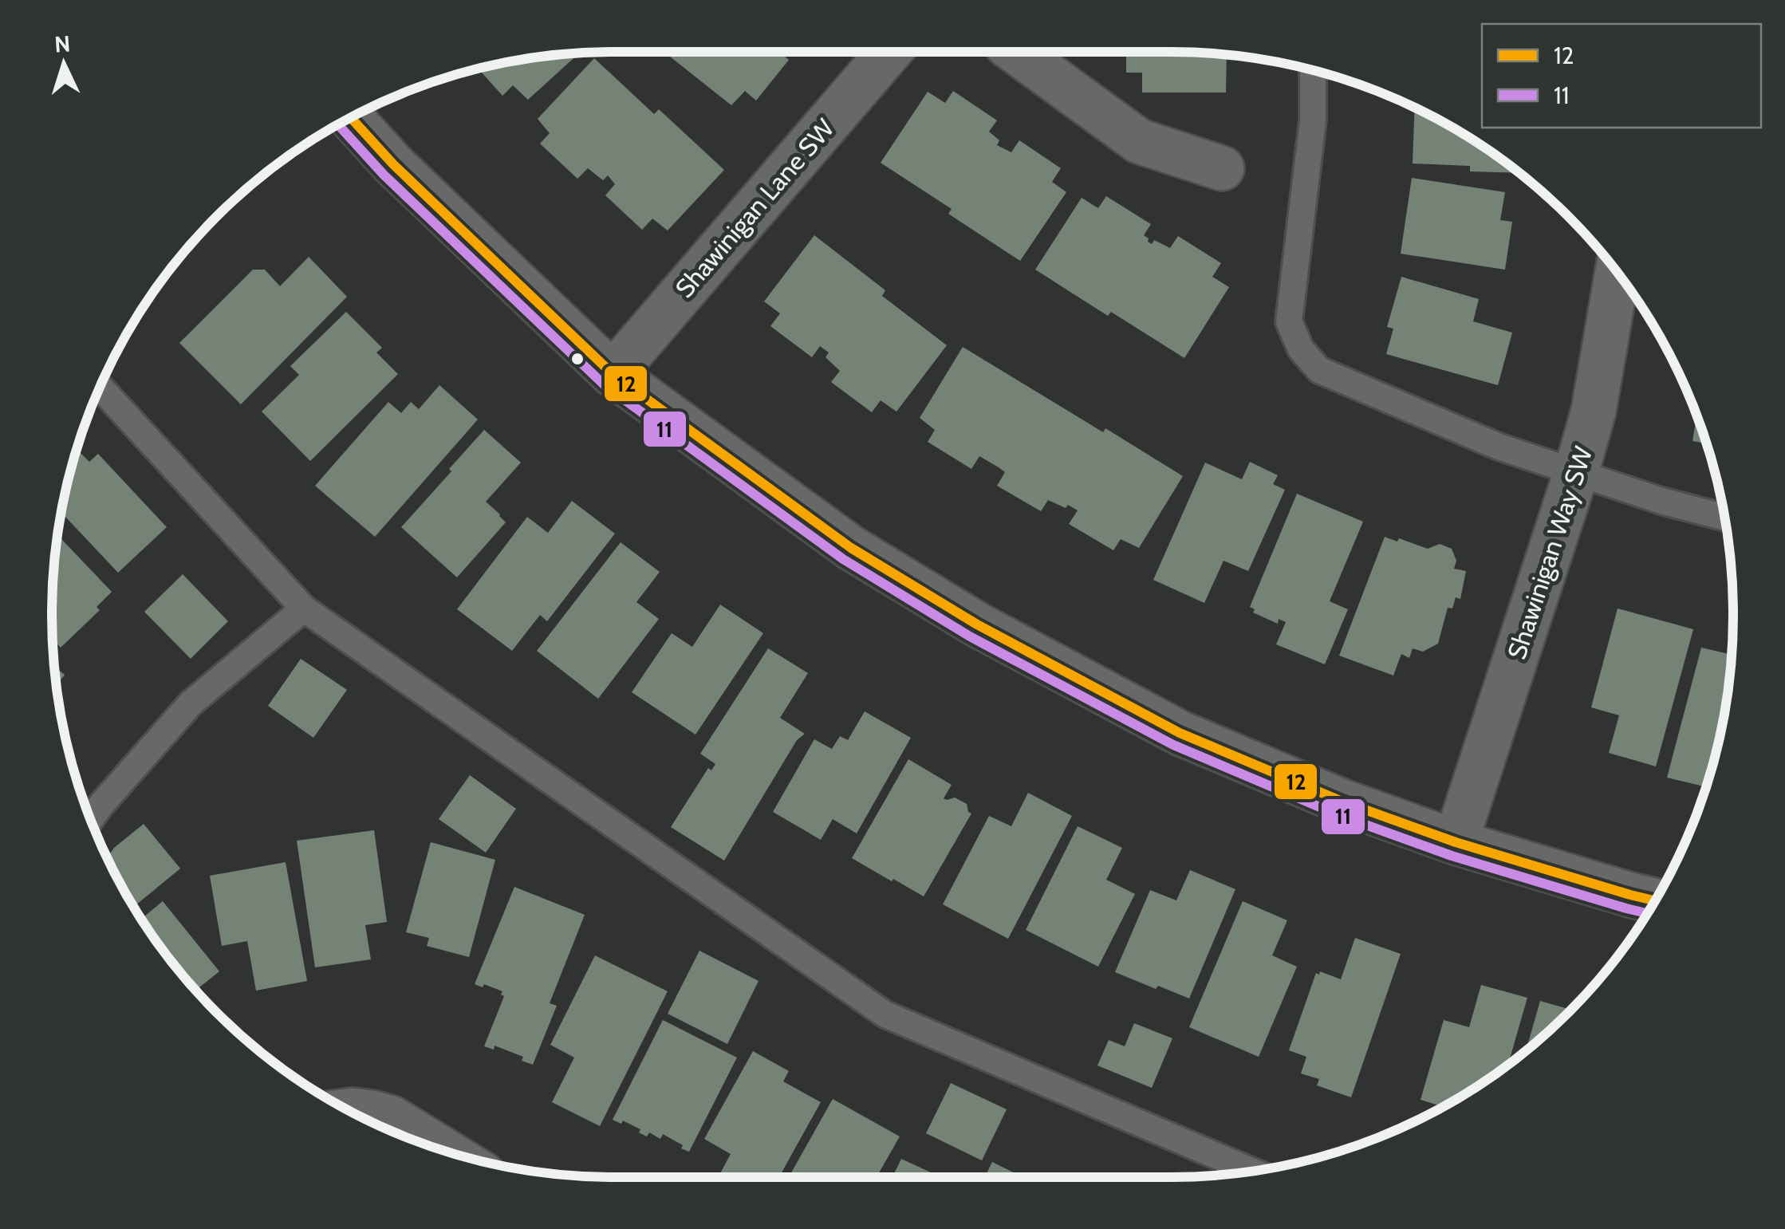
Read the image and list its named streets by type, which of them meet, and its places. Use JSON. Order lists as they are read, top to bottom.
{
  "streets": {
    "street": ["Shawinigan Lane SW", "Shawinigan Way SW"]
  },
  "lines": ["transit line 12", "transit line 11"],
  "legend": ["12", "11"],
  "north": "top"
}
